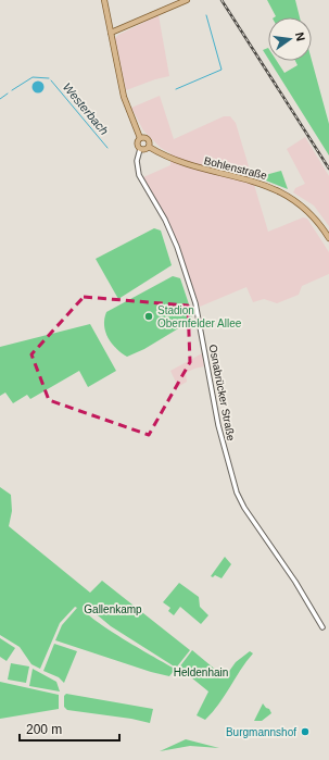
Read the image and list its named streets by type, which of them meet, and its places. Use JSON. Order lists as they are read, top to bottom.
{
  "streets": {
    "main road": ["Bohlenstraße"],
    "street": ["Osnabrücker Straße"]
  },
  "crossings": [
    ["Bohlenstraße", "Osnabrücker Straße"]
  ],
  "water": ["Westerbach"],
  "parks": ["Gallenkamp", "Heldenhain"],
  "places": ["Stadion Obernfelder Allee", "Burgmannshof"],
  "scale_bar": "200 m",
  "north": "right"
}
